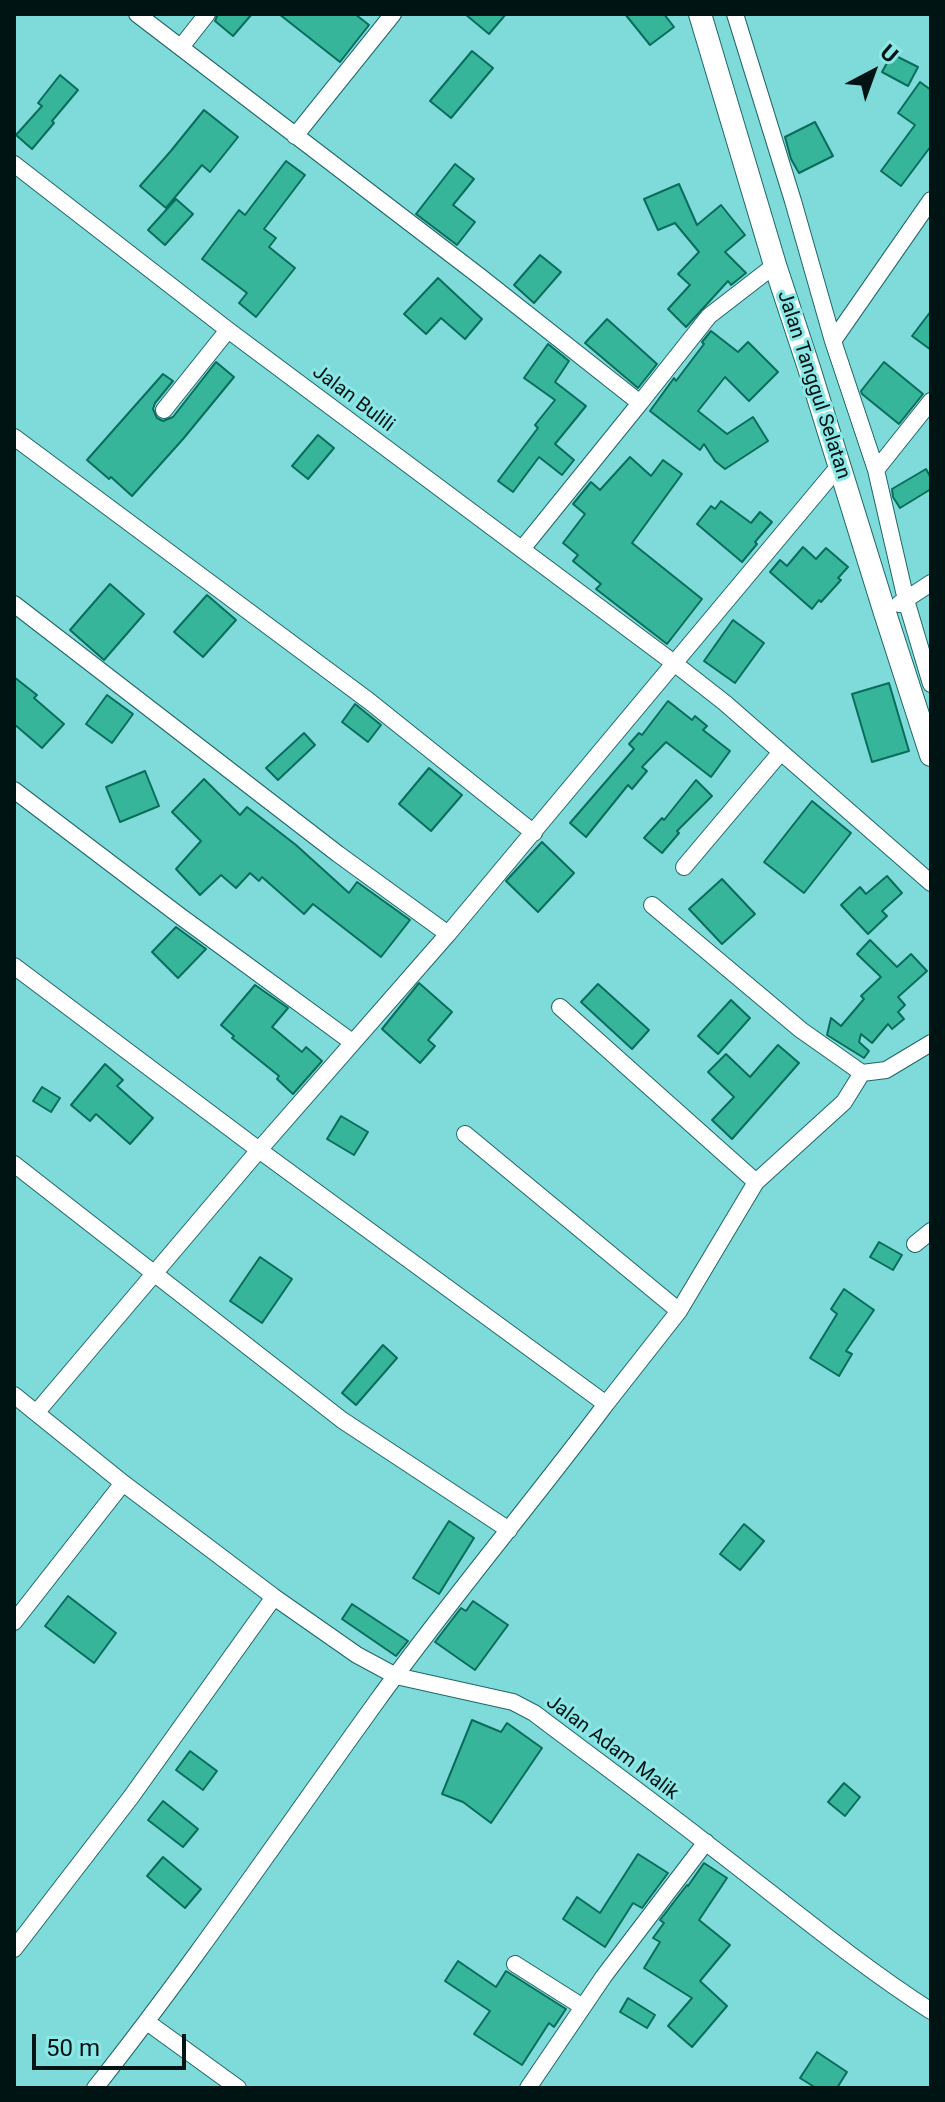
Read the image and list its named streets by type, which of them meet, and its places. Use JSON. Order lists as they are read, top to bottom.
{
  "streets": {
    "street": ["Jalan Tanggul Selatan", "Jalan Bulili", "Jalan Adam Malik"]
  },
  "scale_bar": "50 m",
  "north": "top right"
}
